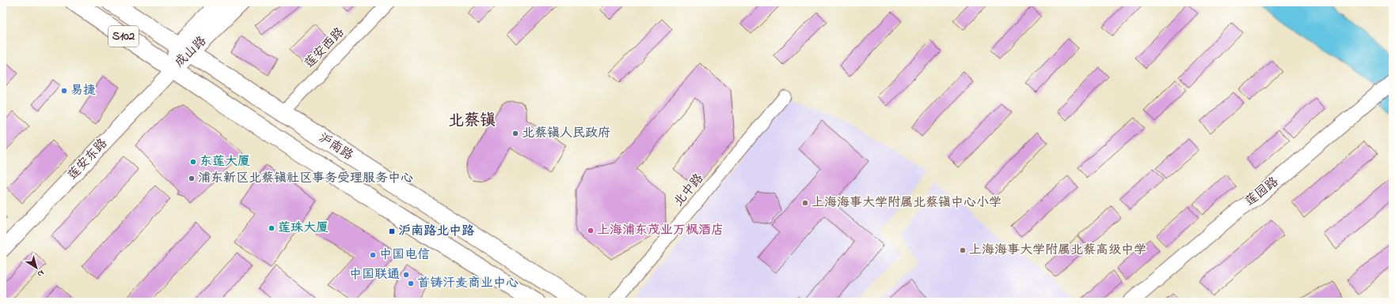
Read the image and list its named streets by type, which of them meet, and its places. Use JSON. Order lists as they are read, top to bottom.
{
  "streets": {
    "main road": ["S102", "成山路", "沪南路"],
    "street": [
      "莲安西路",
      "莲安东路",
      "北中路",
      "莲园路"
    ]
  },
  "crossings": [
    ["莲安西路", "沪南路"],
    ["成山路", "沪南路"],
    ["成山路", "莲安东路"],
    ["沪南路", "莲安东路"]
  ],
  "districts": ["北蔡镇"],
  "places": {
    "other": [
      "易捷",
      "北蔡镇人民政府",
      "东莲大厦",
      "浦东新区北蔡镇社区事务受理服务中心",
      "上海海事大学附属北蔡镇中心小学",
      "莲珠大厦",
      "上海浦东茂业万枫酒店",
      "上海海事大学附属北蔡高级中学",
      "中国电信",
      "中国联通",
      "首铸汗麦商业中心"
    ],
    "transit": ["沪南路北中路"]
  },
  "north": "bottom right"
}
